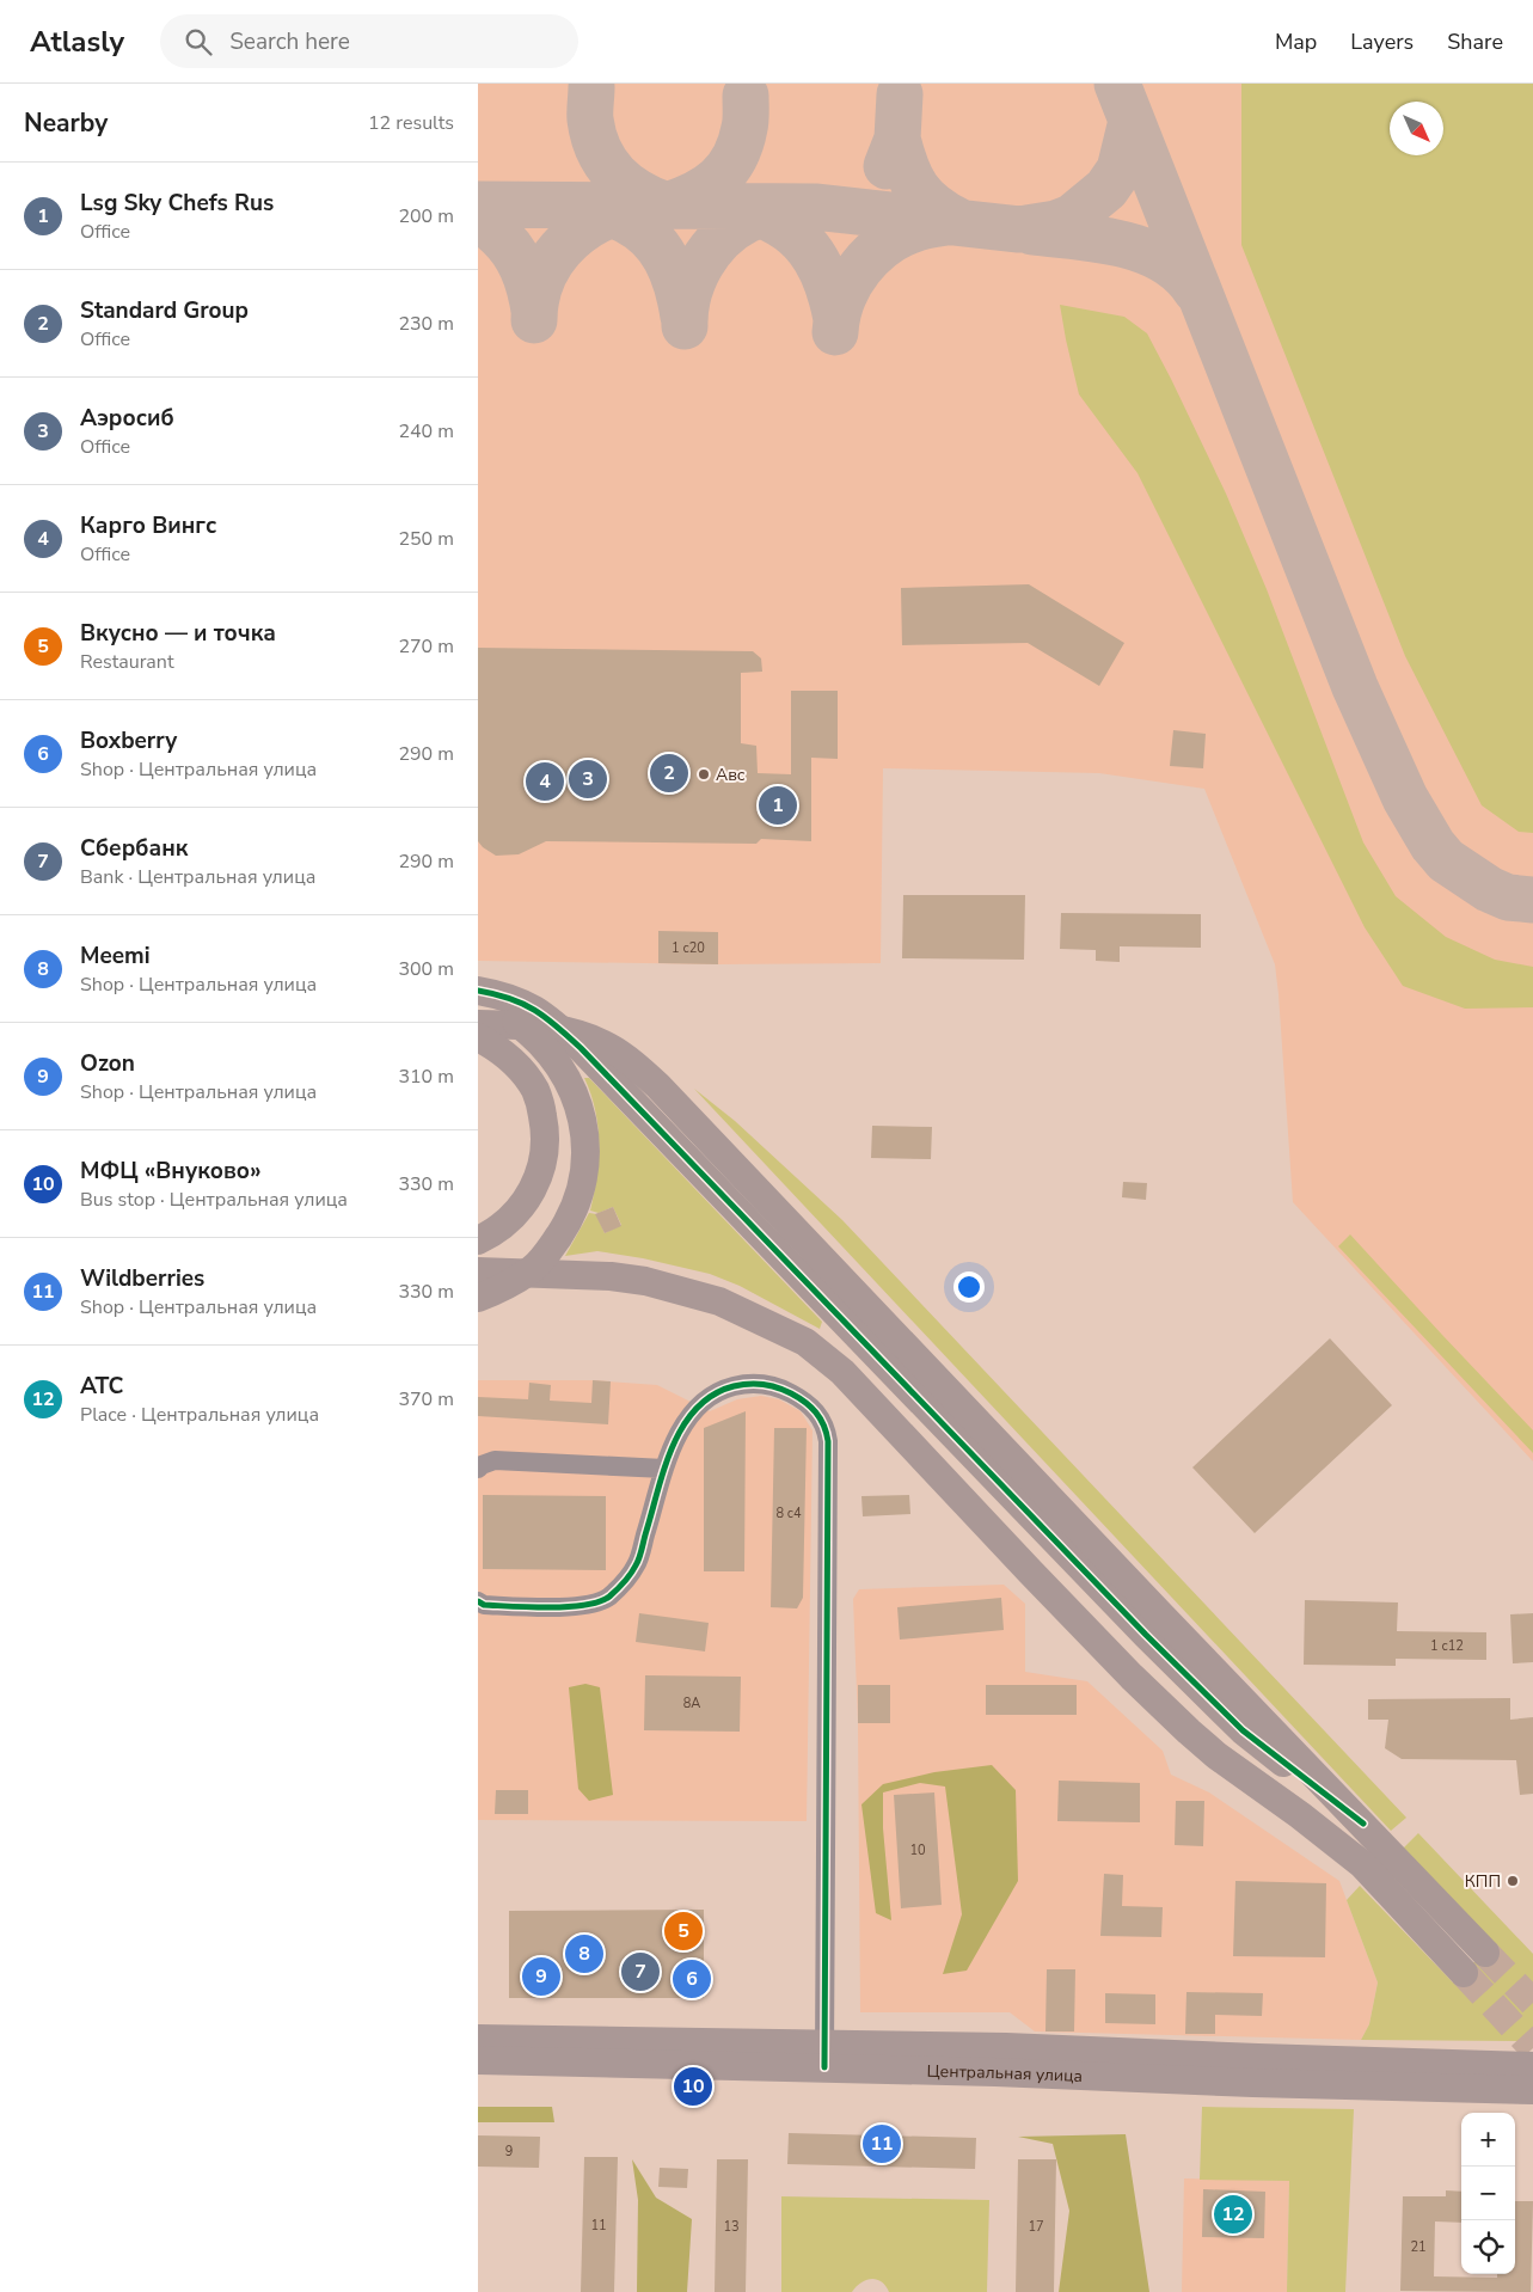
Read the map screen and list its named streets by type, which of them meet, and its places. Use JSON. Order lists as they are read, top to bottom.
{
  "streets": {
    "main road": ["Центральная улица"]
  },
  "places": ["Авс", "КПП"],
  "house_numbers": [
    "1 с20",
    "8 с4",
    "1 с12",
    "8А",
    "10",
    "9",
    "11",
    "13",
    "17",
    "21"
  ],
  "north": "bottom right",
  "page": {
    "header": "Atlasly",
    "search": "Search here",
    "nav": ["Map", "Layers", "Share"],
    "heading": ["Nearby", "12 results"],
    "list": [
      {
        "mark": "1",
        "name": "Lsg Sky Chefs Rus",
        "note": "Office",
        "value": "200 m"
      },
      {
        "mark": "2",
        "name": "Standard Group",
        "note": "Office",
        "value": "230 m"
      },
      {
        "mark": "3",
        "name": "Аэросиб",
        "note": "Office",
        "value": "240 m"
      },
      {
        "mark": "4",
        "name": "Карго Вингс",
        "note": "Office",
        "value": "250 m"
      },
      {
        "mark": "5",
        "name": "Вкусно — и точка",
        "note": "Restaurant",
        "value": "270 m"
      },
      {
        "mark": "6",
        "name": "Boxberry",
        "note": "Shop · Центральная улица",
        "value": "290 m"
      },
      {
        "mark": "7",
        "name": "Сбербанк",
        "note": "Bank · Центральная улица",
        "value": "290 m"
      },
      {
        "mark": "8",
        "name": "Meemi",
        "note": "Shop · Центральная улица",
        "value": "300 m"
      },
      {
        "mark": "9",
        "name": "Ozon",
        "note": "Shop · Центральная улица",
        "value": "310 m"
      },
      {
        "mark": "10",
        "name": "МФЦ «Внуково»",
        "note": "Bus stop · Центральная улица",
        "value": "330 m"
      },
      {
        "mark": "11",
        "name": "Wildberries",
        "note": "Shop · Центральная улица",
        "value": "330 m"
      },
      {
        "mark": "12",
        "name": "АТС",
        "note": "Place · Центральная улица",
        "value": "370 m"
      }
    ],
    "pins": [
      "2",
      "3",
      "4",
      "1",
      "5",
      "8",
      "7",
      "9",
      "6",
      "10",
      "11",
      "12"
    ],
    "map_buttons": ["+", "−"]
  }
}
